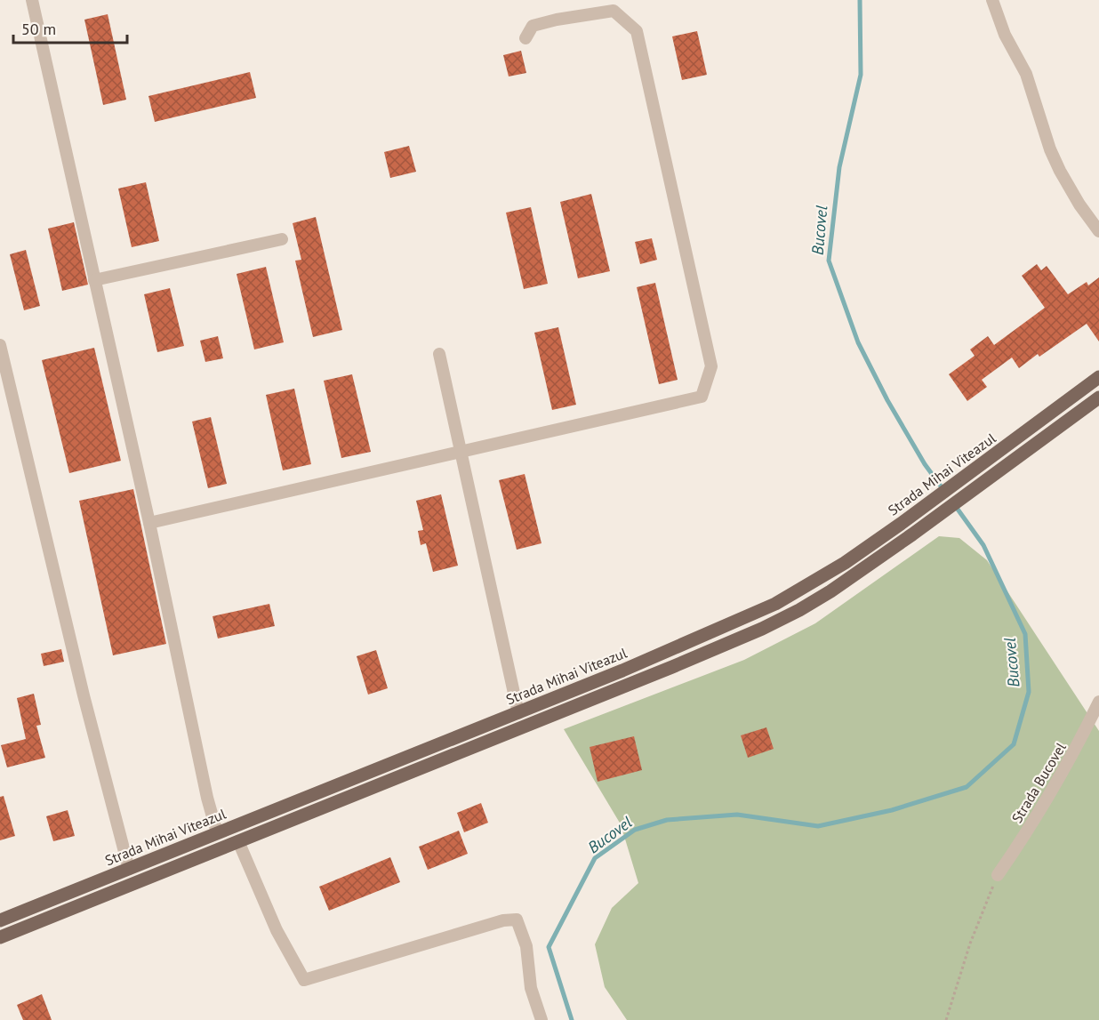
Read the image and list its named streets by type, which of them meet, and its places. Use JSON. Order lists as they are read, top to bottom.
{
  "streets": {
    "main road": ["Strada Mihai Viteazul"],
    "street": ["Strada Bucovel"]
  },
  "water": ["Bucovel"],
  "scale_bar": "50 m"
}
